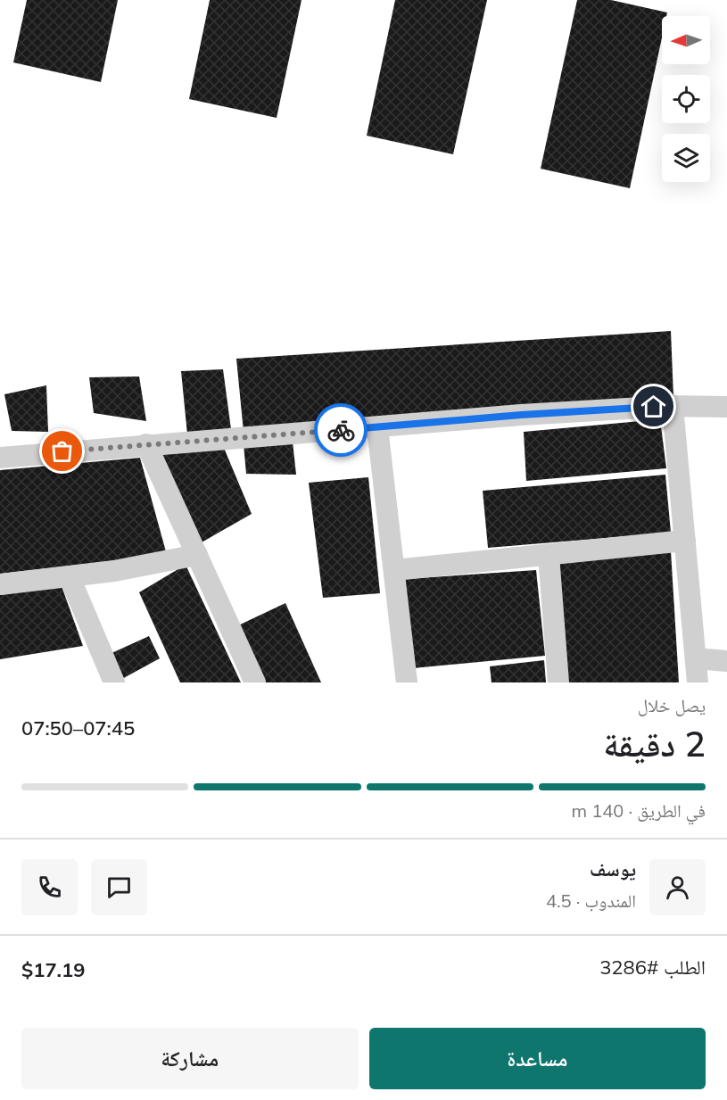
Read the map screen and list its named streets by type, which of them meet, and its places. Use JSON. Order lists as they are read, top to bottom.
{
  "north": "left",
  "page": {
    "heading": ["2 دقيقة", "يصل خلال", "07:45–07:50"],
    "panel": [
      "يوسف",
      "المندوب · 4.5",
      "الطلب #3286",
      "$17.19"
    ],
    "bar": "في الطريق · 140 m",
    "buttons": ["مساعدة", "مشاركة"]
  }
}
